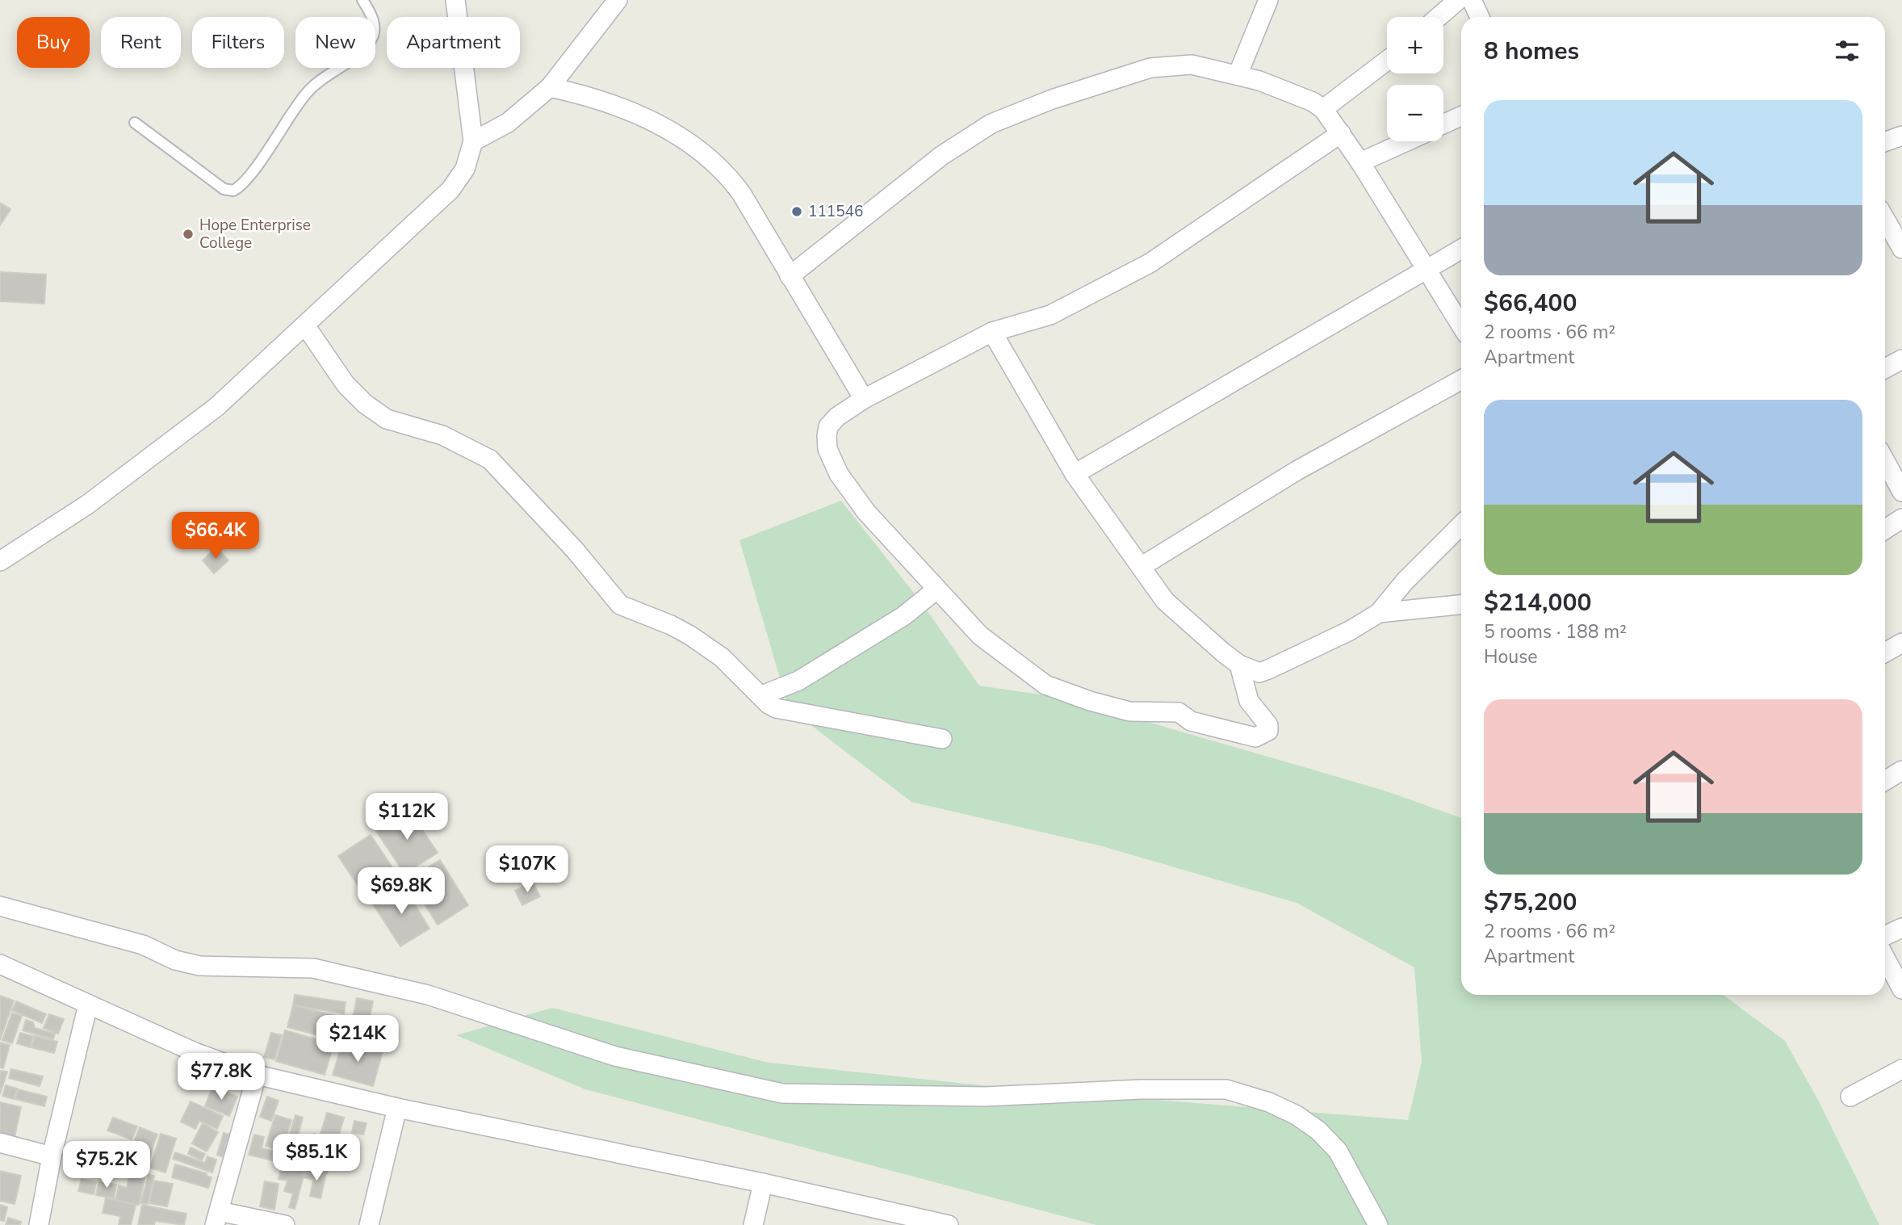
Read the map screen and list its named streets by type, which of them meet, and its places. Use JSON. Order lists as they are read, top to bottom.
{
  "places": ["111546", "Hope Enterprise College"],
  "page": {
    "map_buttons": ["+", "−"],
    "chip": [
      "Buy",
      "Rent",
      "Filters",
      "New",
      "Apartment"
    ],
    "heading": "8 homes",
    "list": [
      {
        "name": "$66,400",
        "note": "2 rooms · 66 m² · Apartment"
      },
      {
        "name": "$214,000",
        "note": "5 rooms · 188 m² · House"
      },
      {
        "name": "$75,200",
        "note": "2 rooms · 66 m² · Apartment"
      }
    ],
    "price": [
      "$66.4K",
      "$112K",
      "$107K",
      "$69.8K",
      "$214K",
      "$77.8K",
      "$85.1K",
      "$75.2K"
    ]
  }
}
